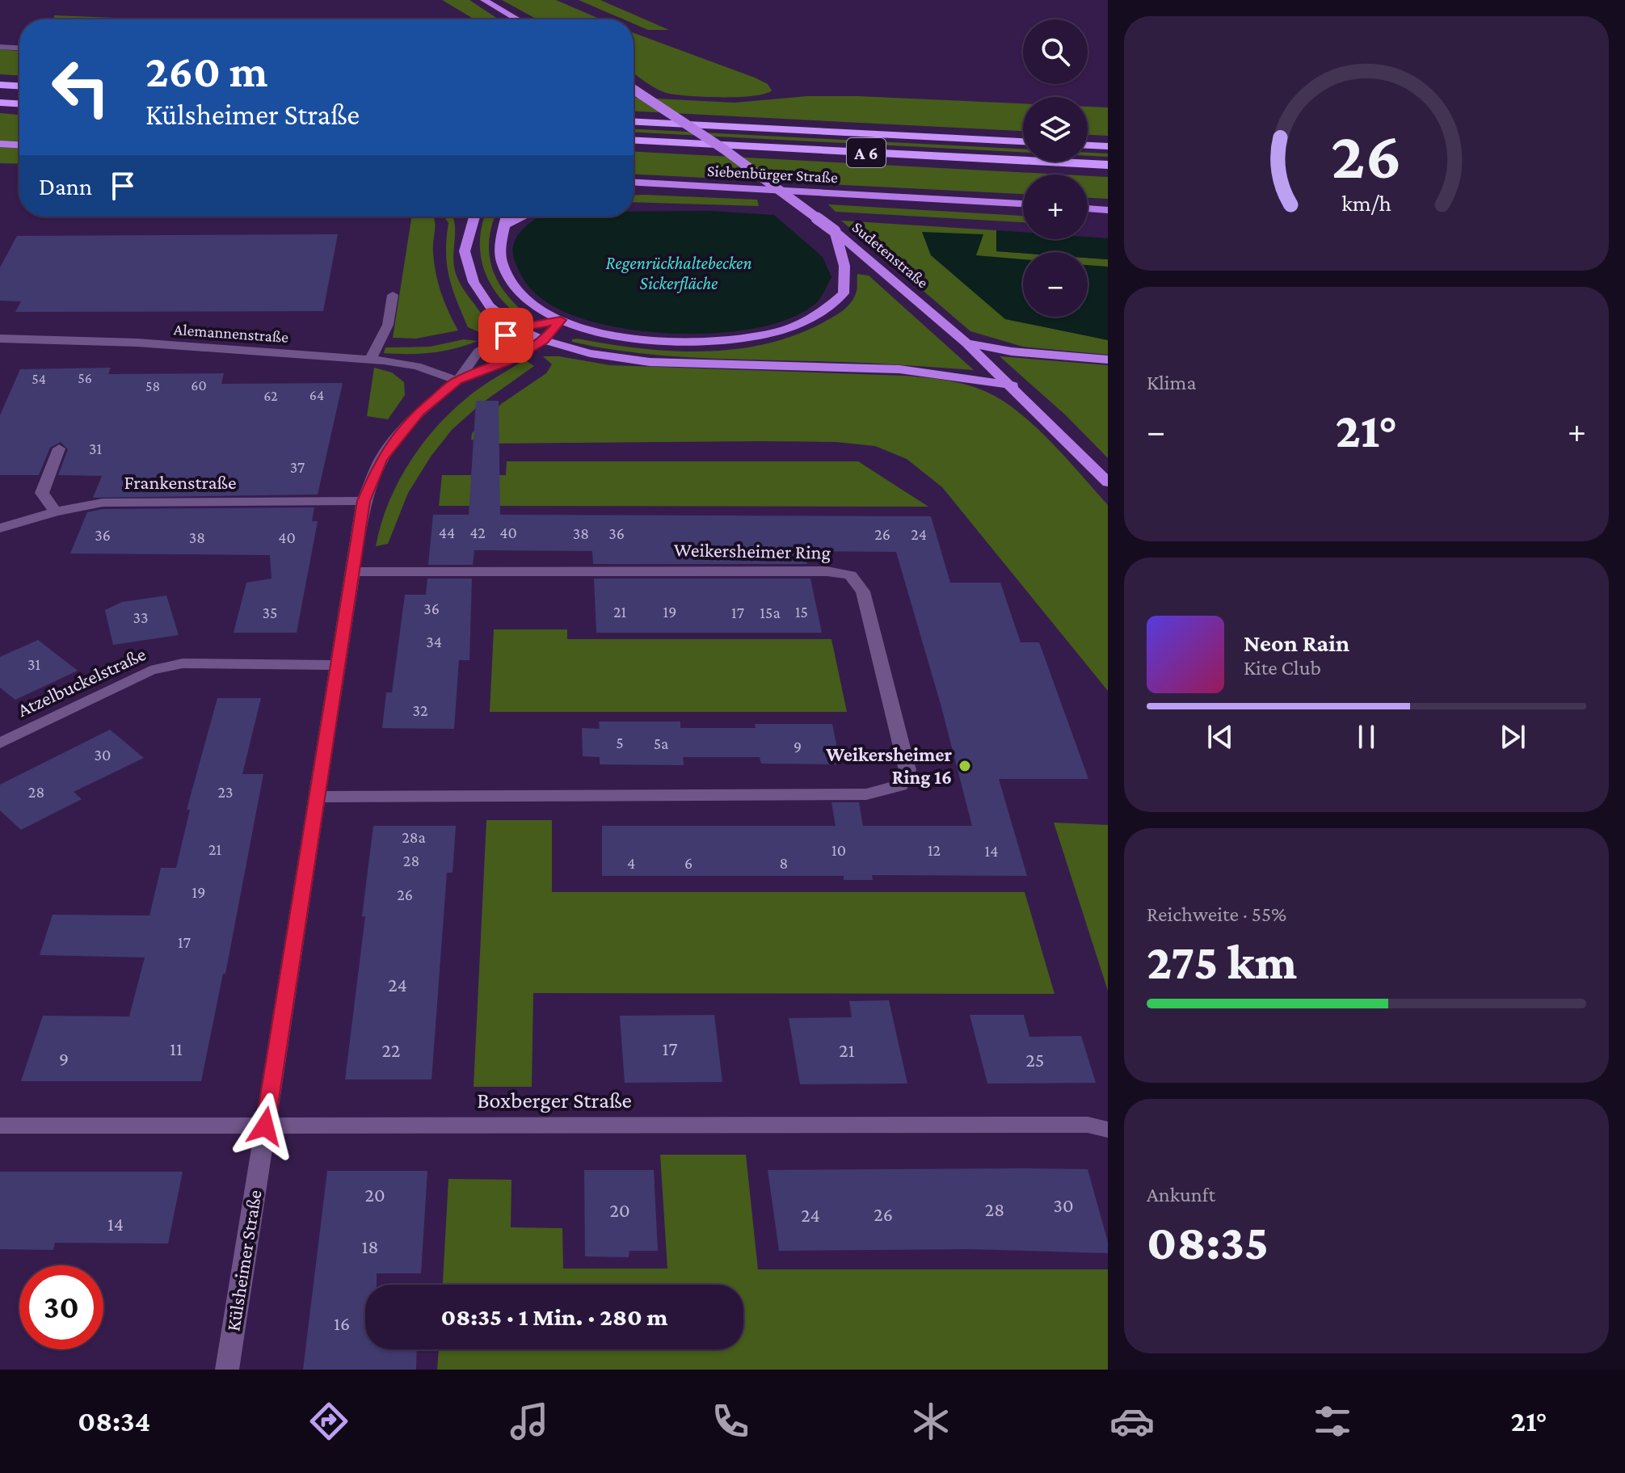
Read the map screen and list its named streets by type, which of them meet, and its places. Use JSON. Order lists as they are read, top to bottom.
{
  "streets": {
    "highway": ["A 6"],
    "main road": ["Siebenbürger Straße", "Sudetenstraße"],
    "street": [
      "Alemannenstraße",
      "Frankenstraße",
      "Weikersheimer Ring",
      "Atzelbuckelstraße",
      "Boxberger Straße",
      "Külsheimer Straße"
    ]
  },
  "crossings": [
    ["Alemannenstraße", "Külsheimer Straße"],
    ["Frankenstraße", "Külsheimer Straße"],
    ["Weikersheimer Ring", "Külsheimer Straße"],
    ["Atzelbuckelstraße", "Külsheimer Straße"],
    ["Boxberger Straße", "Külsheimer Straße"]
  ],
  "water": ["Regenrückhaltebecken Sickerfläche"],
  "places": ["Weikersheimer Ring 16"],
  "house_numbers": [
    "56",
    "54",
    "60",
    "58",
    "64",
    "62",
    "31",
    "37",
    "44",
    "42",
    "40",
    "38",
    "36",
    "26",
    "24",
    "36",
    "38",
    "40",
    "36",
    "21",
    "19",
    "15",
    "35",
    "17",
    "15a",
    "33",
    "34",
    "31",
    "32",
    "5",
    "5a",
    "9",
    "30",
    "28",
    "23",
    "28a",
    "21",
    "10",
    "12",
    "14",
    "28",
    "4",
    "6",
    "8",
    "19",
    "26",
    "17",
    "24",
    "11",
    "17",
    "22",
    "21",
    "9",
    "25",
    "20",
    "30",
    "28",
    "20",
    "26",
    "24",
    "14",
    "18",
    "16"
  ],
  "page": {
    "map_buttons": ["+", "−"],
    "turn": ["260 m", "Külsheimer Straße"],
    "then": "Dann",
    "tile": [
      "Klima",
      ["Reichweite · 55%", "275 km"],
      ["Ankunft", "08:35"]
    ],
    "heat": ["−", "21°", "+"],
    "song": ["Neon Rain", "Kite Club"],
    "limit": "30",
    "trip": "08:35 · 1 Min. · 280 m",
    "tabs": ["08:34", "21°"],
    "gauge": ["26", "km/h"]
  }
}
